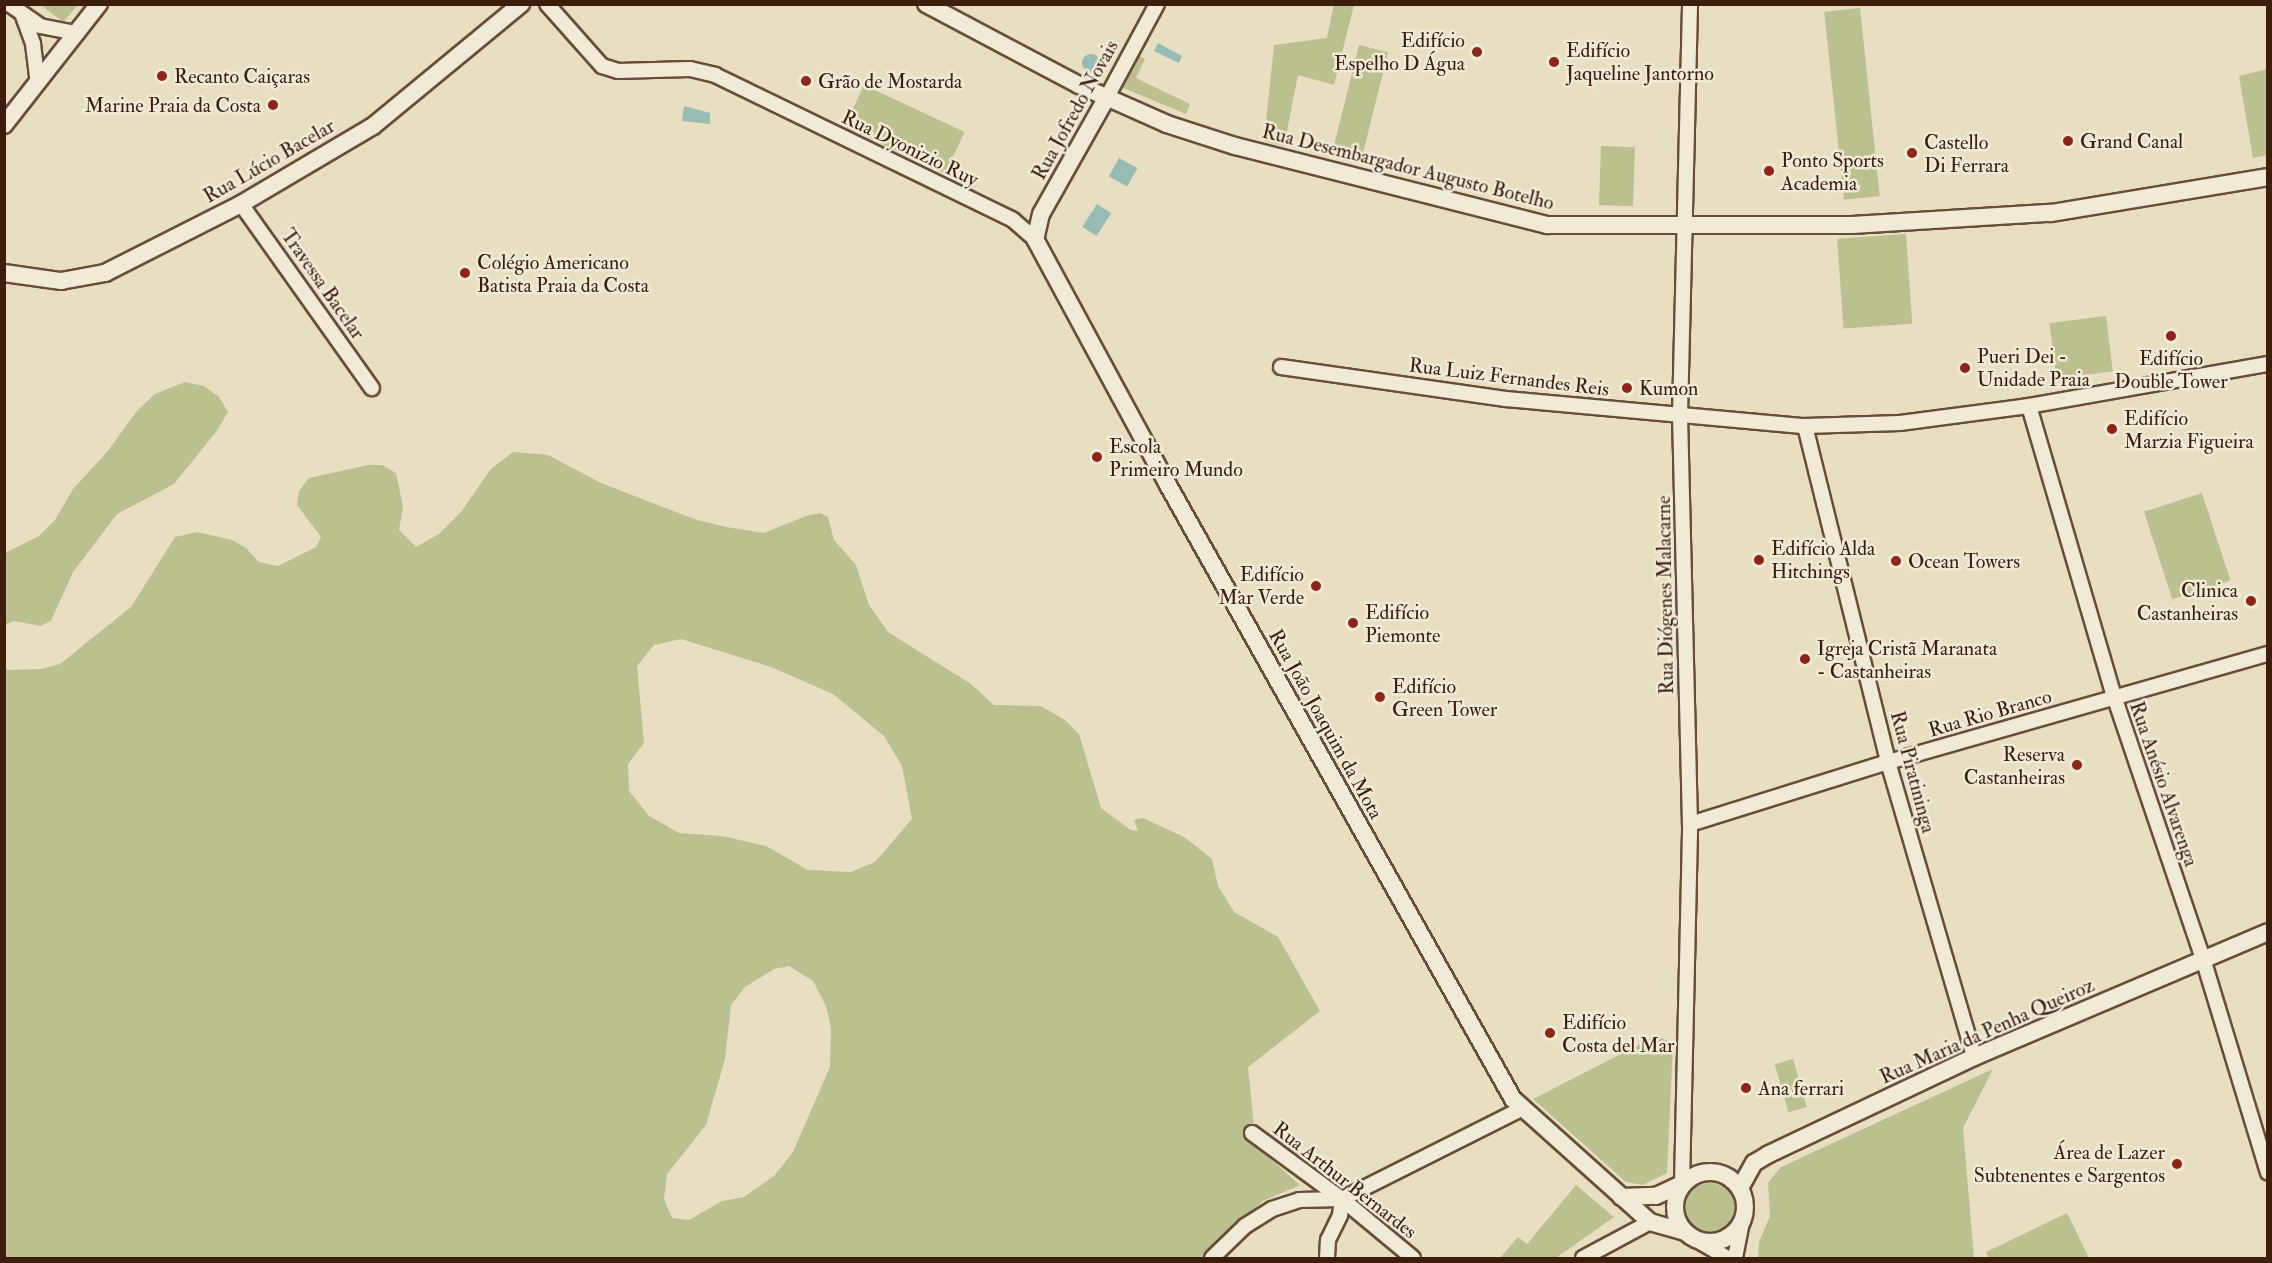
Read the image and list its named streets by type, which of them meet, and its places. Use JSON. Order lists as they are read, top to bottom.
{
  "streets": {
    "street": [
      "Rua Jofredo Novais",
      "Rua Dyonizio Ruy",
      "Rua Lúcio Bacelar",
      "Rua Desembargador Augusto Botelho",
      "Travessa Bacelar",
      "Rua Luiz Fernandes Reis",
      "Rua Diógenes Malacarne",
      "Rua Rio Branco",
      "Rua João Joaquim da Mota",
      "Rua Piratininga",
      "Rua Anésio Alvarenga",
      "Rua Maria da Penha Queiroz",
      "Rua Arthur Bernardes"
    ]
  },
  "crossings": [
    ["Rua Jofredo Novais", "Rua Dyonizio Ruy"],
    ["Rua Jofredo Novais", "Rua Desembargador Augusto Botelho"],
    ["Rua Jofredo Novais", "Rua João Joaquim da Mota"],
    ["Rua Dyonizio Ruy", "Rua João Joaquim da Mota"],
    ["Rua Lúcio Bacelar", "Travessa Bacelar"],
    ["Rua Desembargador Augusto Botelho", "Rua Diógenes Malacarne"],
    ["Rua Luiz Fernandes Reis", "Rua Diógenes Malacarne"],
    ["Rua Luiz Fernandes Reis", "Rua Piratininga"],
    ["Rua Luiz Fernandes Reis", "Rua Anésio Alvarenga"],
    ["Rua Diógenes Malacarne", "Rua Rio Branco"],
    ["Rua Diógenes Malacarne", "Rua Maria da Penha Queiroz"],
    ["Rua Rio Branco", "Rua Piratininga"],
    ["Rua Rio Branco", "Rua Anésio Alvarenga"],
    ["Rua Piratininga", "Rua Maria da Penha Queiroz"],
    ["Rua Anésio Alvarenga", "Rua Maria da Penha Queiroz"]
  ],
  "places": [
    "Edifício Espelho D Água",
    "Edifício Jaqueline Jantorno",
    "Recanto Caiçaras",
    "Grão de Mostarda",
    "Marine Praia da Costa",
    "Grand Canal",
    "Castello Di Ferrara",
    "Ponto Sports Academia",
    "Colégio Americano Batista Praia da Costa",
    "Edifício Double Tower",
    "Pueri Dei - Unidade Praia",
    "Kumon",
    "Edifício Marzia Figueira",
    "Escola Primeiro Mundo",
    "Edifício Alda Hitchings",
    "Ocean Towers",
    "Edifício Mar Verde",
    "Clinica Castanheiras",
    "Edifício Piemonte",
    "Igreja Cristã Maranata - Castanheiras",
    "Edifício Green Tower",
    "Reserva Castanheiras",
    "Edifício Costa del Mar",
    "Ana ferrari",
    "Área de Lazer Subtenentes e Sargentos"
  ]
}
